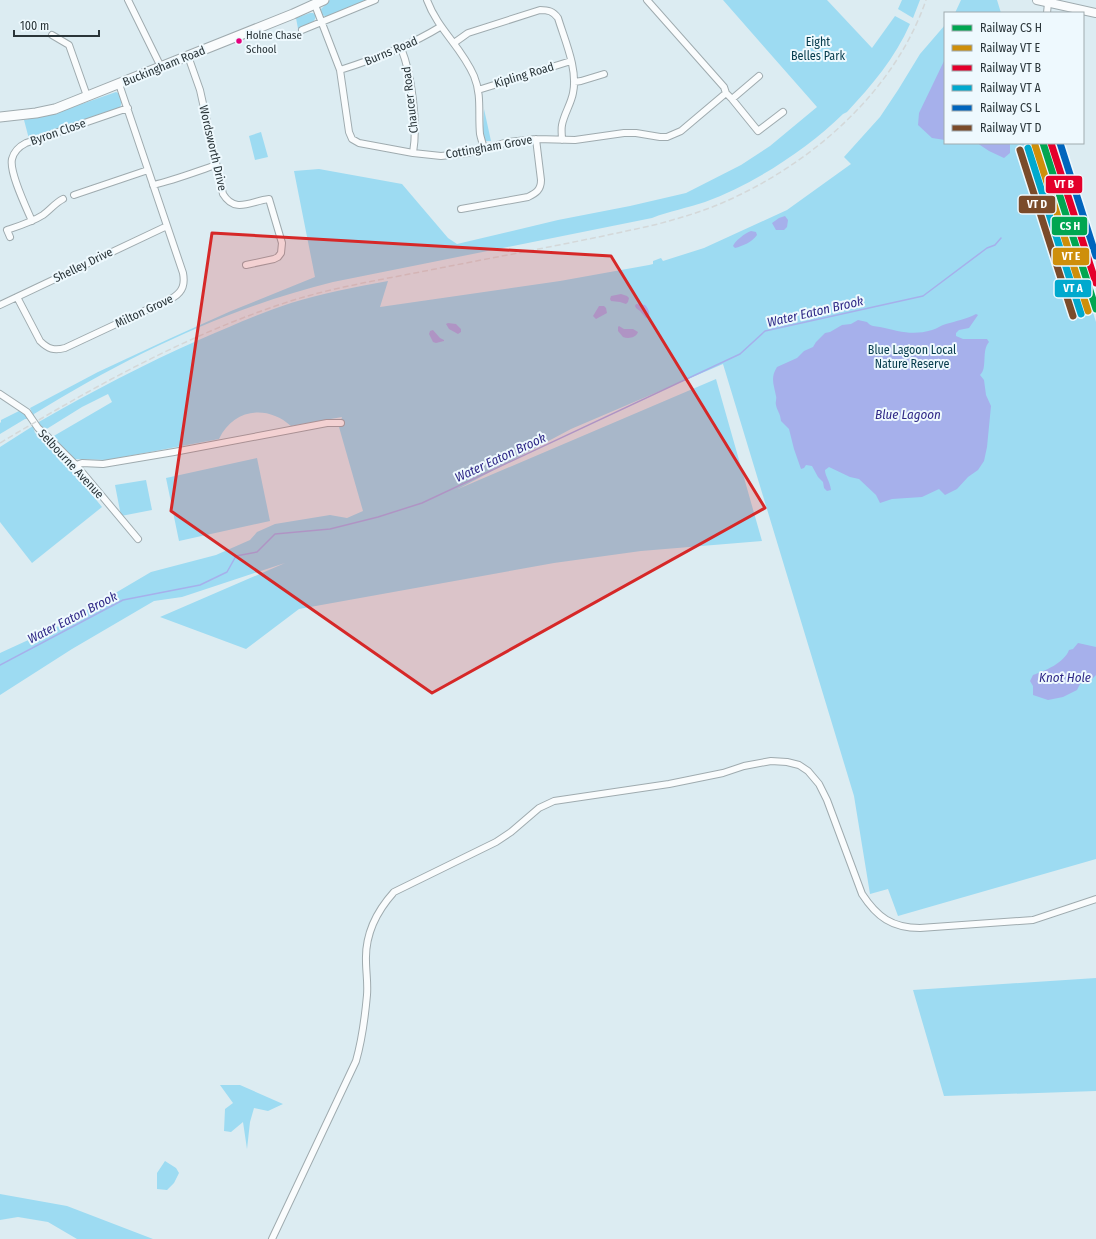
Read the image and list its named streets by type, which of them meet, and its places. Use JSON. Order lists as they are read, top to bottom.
{
  "streets": {
    "main road": ["Buckingham Road"],
    "street": [
      "Burns Road",
      "Kipling Road",
      "Chaucer Road",
      "Byron Close",
      "Cottingham Grove",
      "Wordsworth Drive",
      "Shelley Drive",
      "Milton Grove",
      "Selbourne Avenue"
    ]
  },
  "crossings": [
    ["Burns Road", "Chaucer Road"],
    ["Burns Road", "Cottingham Grove"],
    ["Buckingham Road", "Cottingham Grove"],
    ["Buckingham Road", "Wordsworth Drive"],
    ["Buckingham Road", "Milton Grove"],
    ["Chaucer Road", "Cottingham Grove"],
    ["Byron Close", "Milton Grove"],
    ["Shelley Drive", "Milton Grove"]
  ],
  "water": ["Water Eaton Brook", "Blue Lagoon", "Knot Hole"],
  "parks": ["Eight Belles Park", "Blue Lagoon Local Nature Reserve"],
  "places": ["Holne Chase School"],
  "legend": [
    "Railway CS H",
    "Railway VT E",
    "Railway VT B",
    "Railway VT A",
    "Railway CS L",
    "Railway VT D"
  ],
  "scale_bar": "100 m"
}
